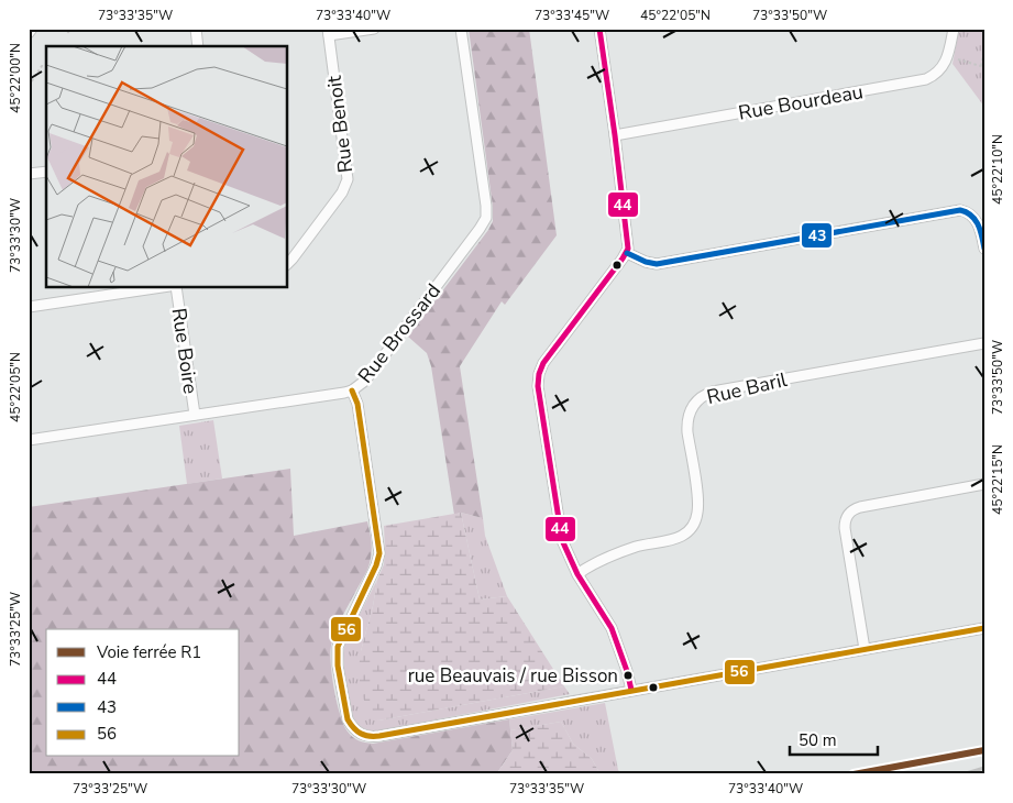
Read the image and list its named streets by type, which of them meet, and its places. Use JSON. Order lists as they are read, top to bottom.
{
  "streets": {
    "street": [
      "Rue Bourdeau",
      "Rue Benoit",
      "Rue Brossard",
      "Rue Boire",
      "Rue Baril"
    ]
  },
  "crossings": [
    ["Rue Brossard", "Rue Boire"]
  ],
  "places": ["rue Beauvais / rue Bisson"],
  "lines": [
    "transit line 44",
    "transit line 43",
    "transit line 56",
    "rail line R1"
  ],
  "legend": [
    "Voie ferrée R1",
    "44",
    "43",
    "56"
  ],
  "scale_bar": "50 m",
  "coordinates": [
    "73°33'35\"W",
    "73°33'40\"W",
    "73°33'45\"W",
    "45°22'05\"N",
    "73°33'50\"W",
    "45°22'00\"N",
    "45°22'10\"N",
    "73°33'30\"W",
    "45°22'15\"N",
    "73°33'25\"W"
  ]
}
